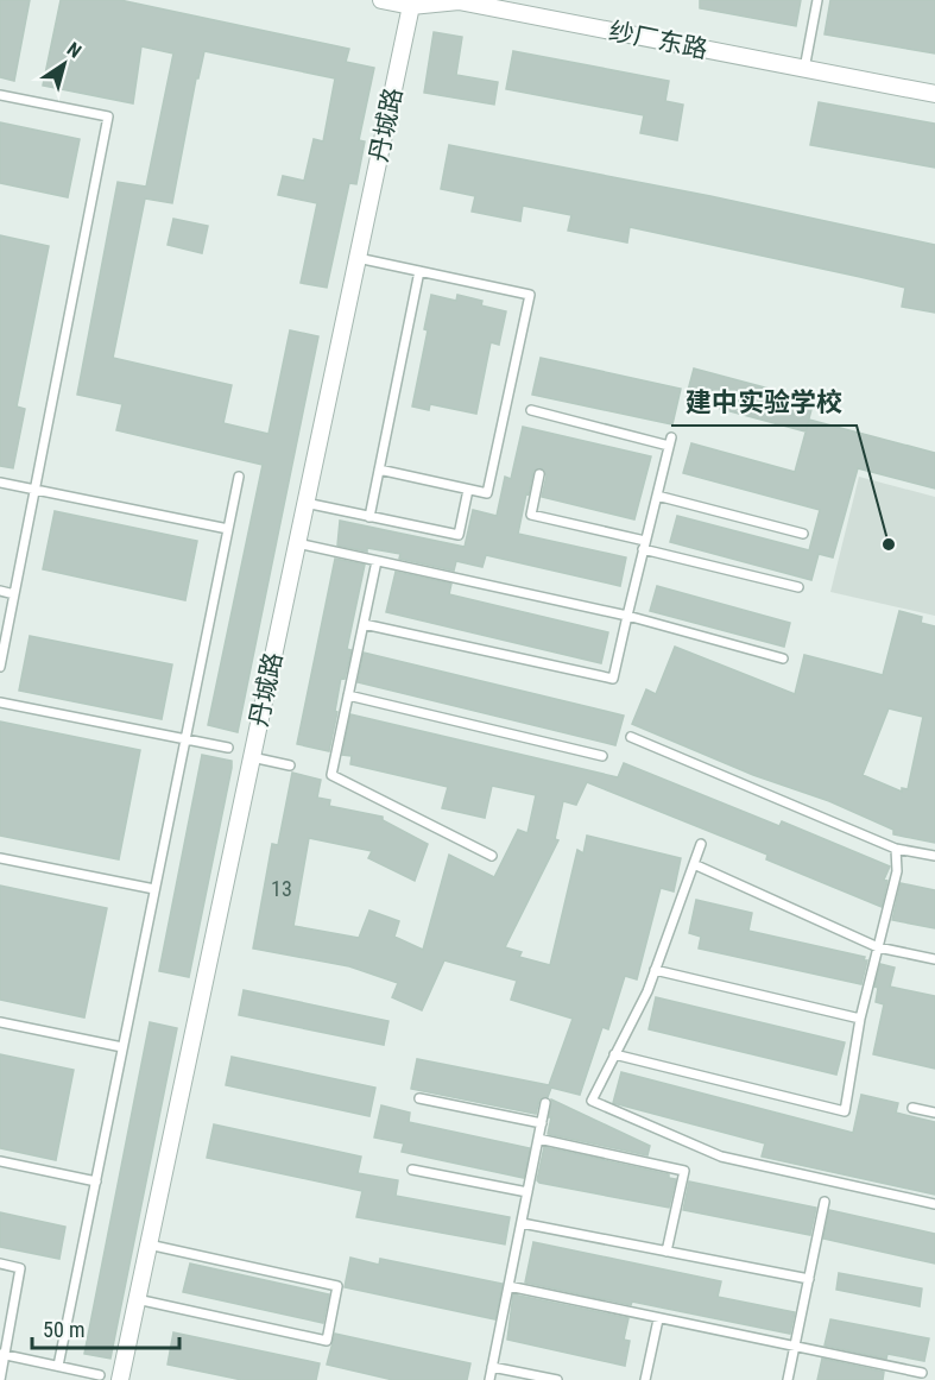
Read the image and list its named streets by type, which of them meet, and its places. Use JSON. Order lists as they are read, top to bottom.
{
  "streets": {
    "street": ["纱厂东路", "丹城路"]
  },
  "crossings": [
    ["纱厂东路", "丹城路"]
  ],
  "places": ["建中实验学校"],
  "house_numbers": ["13"],
  "scale_bar": "50 m",
  "north": "top right"
}
